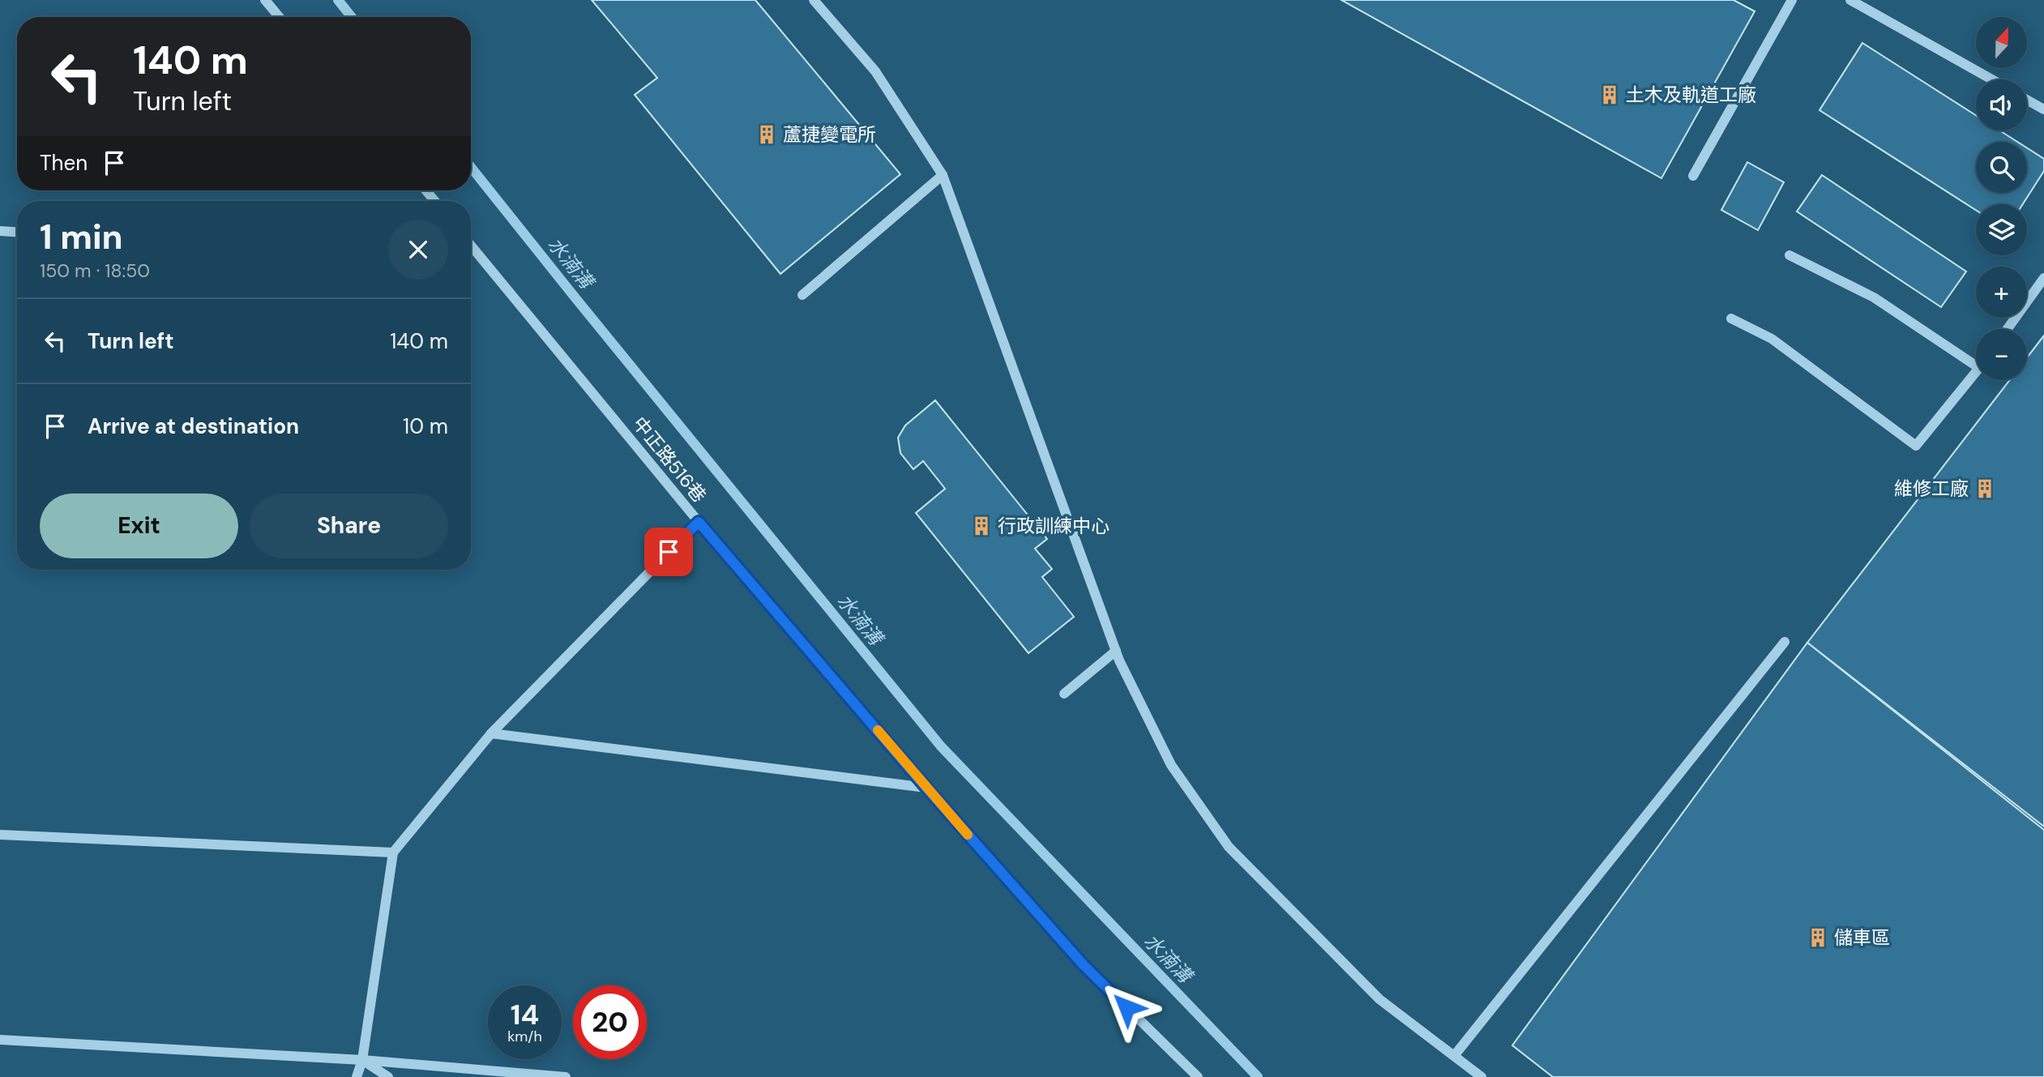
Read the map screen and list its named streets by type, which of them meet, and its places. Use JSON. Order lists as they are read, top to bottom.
{
  "streets": {
    "lane": ["中正路516巷"]
  },
  "water": ["水湳溝"],
  "places": {
    "building": [
      "土木及軌道工廠",
      "蘆捷變電所",
      "維修工廠",
      "行政訓練中心",
      "儲車區"
    ]
  },
  "north": "top",
  "page": {
    "map_buttons": ["+", "−"],
    "turn": ["140 m", "Turn left"],
    "then": "Then",
    "heading": ["1 min", "150 m · 18:50"],
    "list": [
      {
        "name": "Turn left",
        "value": "140 m"
      },
      {
        "name": "Arrive at destination",
        "value": "10 m"
      }
    ],
    "buttons": ["Exit", "Share"],
    "speed": "14 km/h",
    "limit": "20"
  }
}
